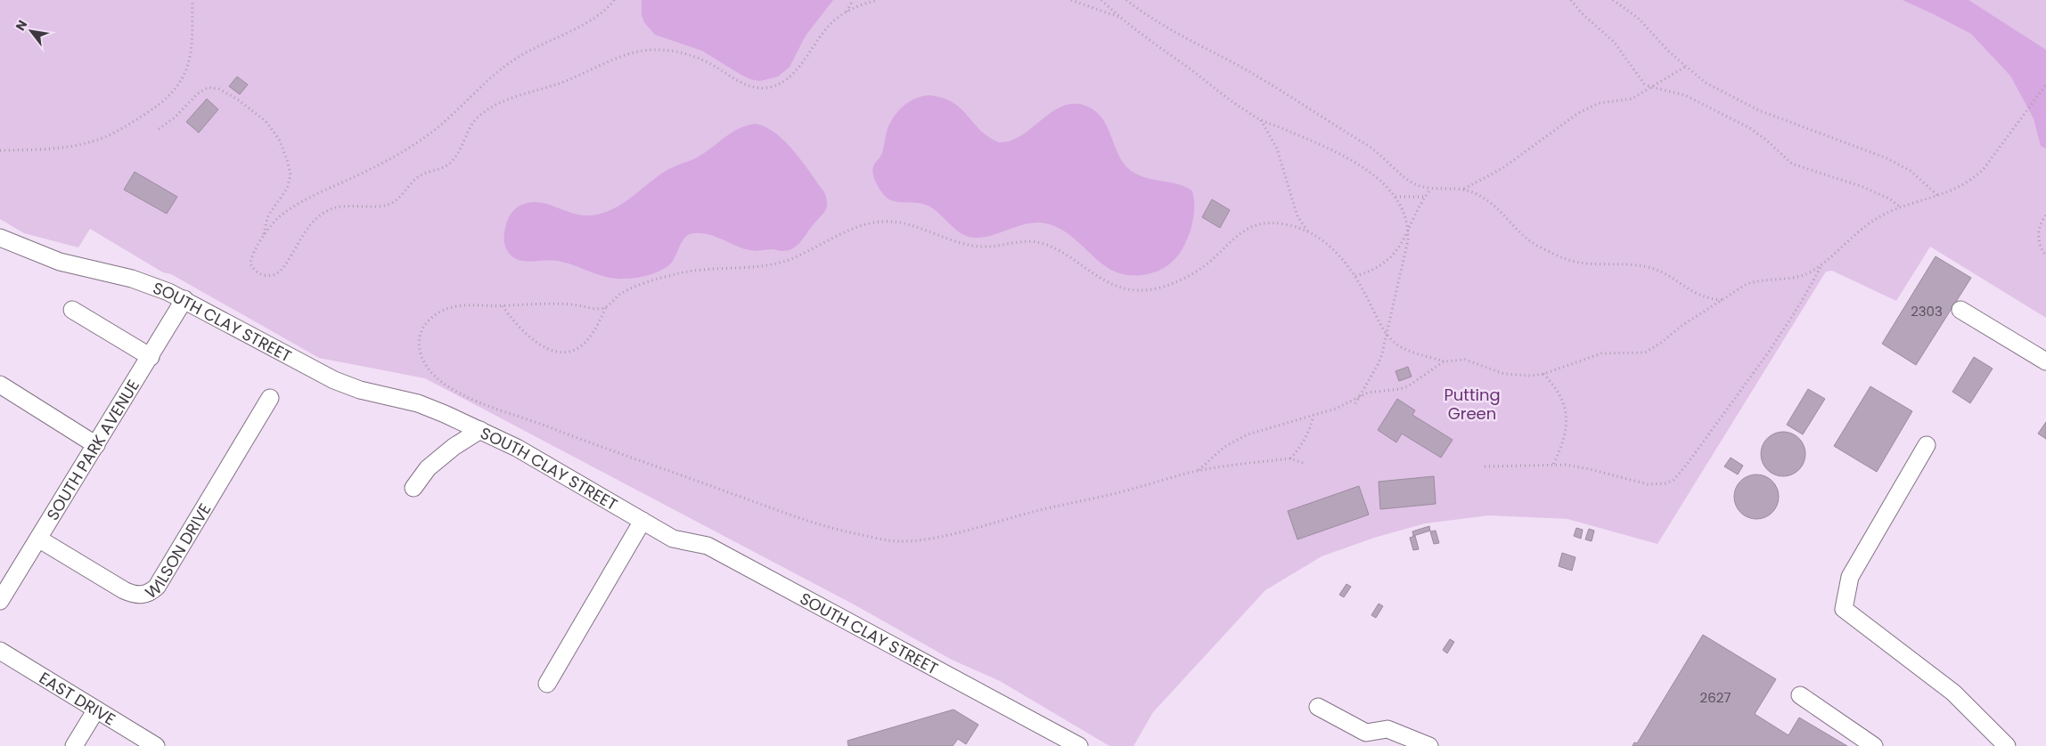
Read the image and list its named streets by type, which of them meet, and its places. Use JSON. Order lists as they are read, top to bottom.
{
  "streets": {
    "street": [
      "SOUTH CLAY STREET",
      "SOUTH PARK AVENUE",
      "WILSON DRIVE",
      "EAST DRIVE"
    ]
  },
  "crossings": [
    ["SOUTH CLAY STREET", "SOUTH PARK AVENUE"],
    ["SOUTH PARK AVENUE", "WILSON DRIVE"]
  ],
  "parks": ["Putting Green"],
  "house_numbers": ["2303", "2627"],
  "north": "top left"
}
